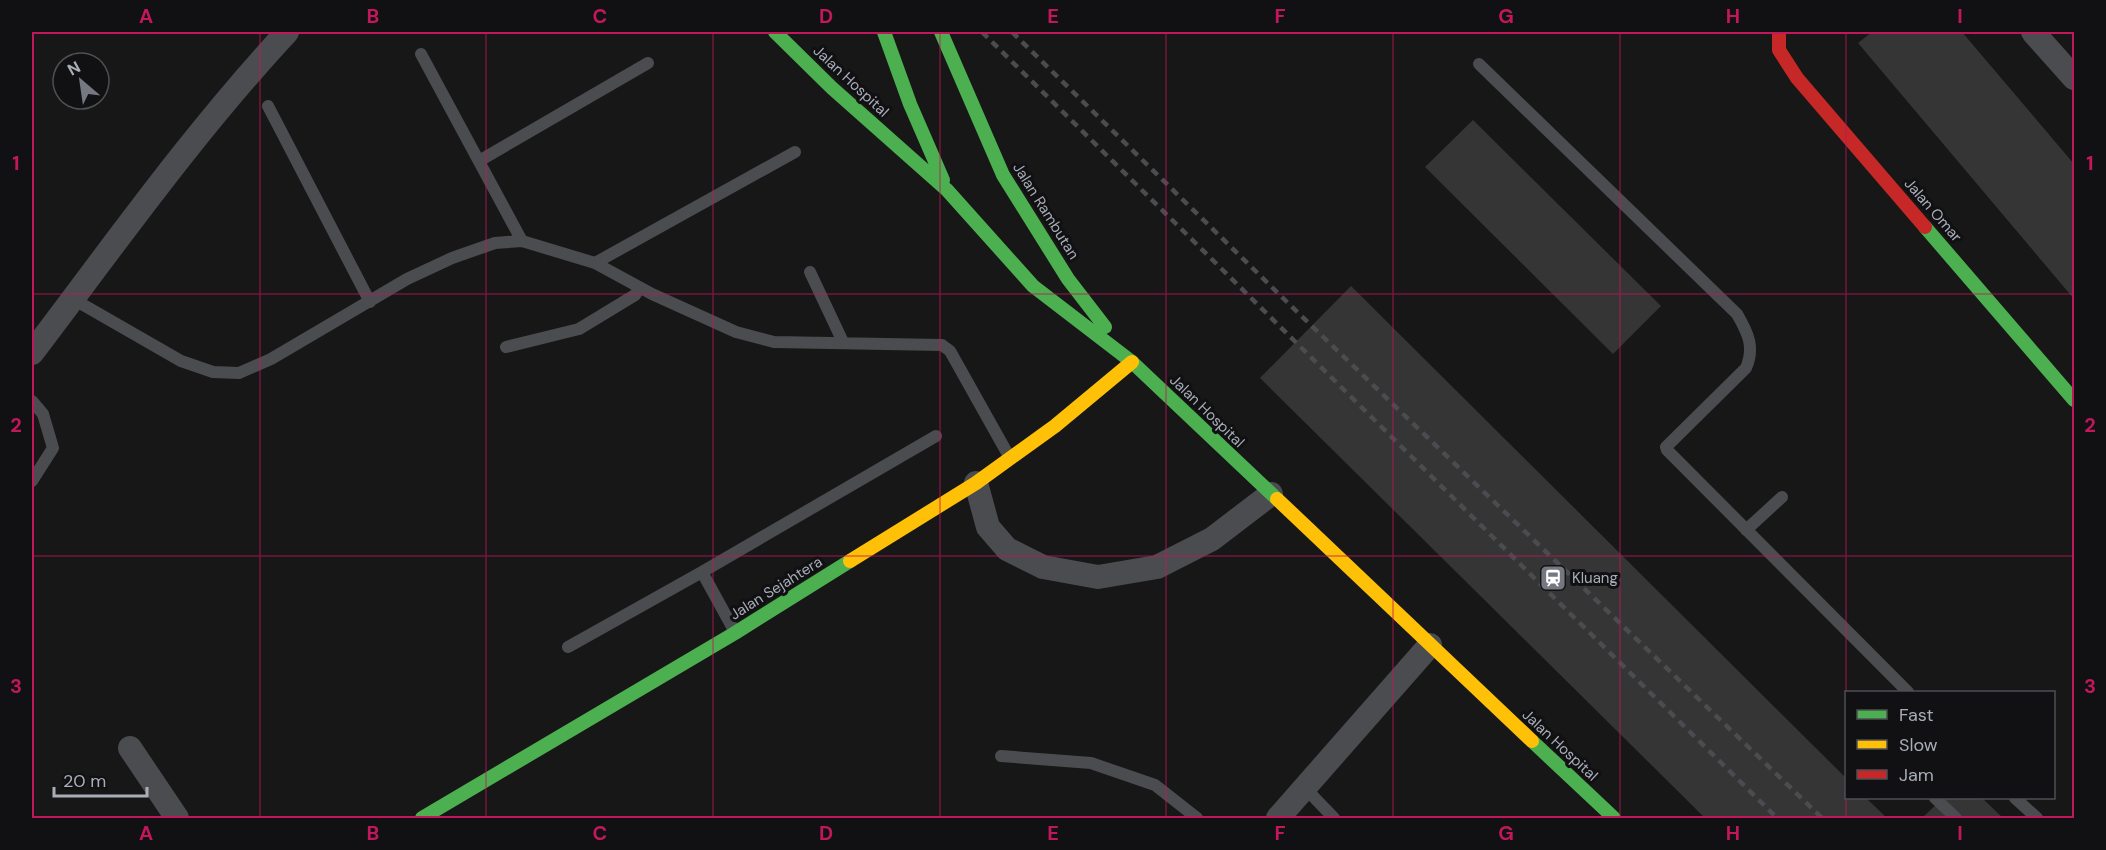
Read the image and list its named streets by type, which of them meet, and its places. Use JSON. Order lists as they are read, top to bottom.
{
  "streets": {
    "street": [
      "Jalan Hospital",
      "Jalan Omar",
      "Jalan Rambutan",
      "Jalan Sejahtera"
    ]
  },
  "crossings": [
    ["Jalan Hospital", "Jalan Rambutan"],
    ["Jalan Hospital", "Jalan Sejahtera"],
    ["Jalan Rambutan", "Jalan Sejahtera"]
  ],
  "places": {
    "station": ["Kluang"]
  },
  "legend": ["Fast", "Slow", "Jam"],
  "scale_bar": "20 m",
  "north": "top left",
  "grid": {
    "columns": [
      "A",
      "B",
      "C",
      "D",
      "E",
      "F",
      "G",
      "H",
      "I"
    ],
    "rows": ["1", "2", "3"]
  }
}
